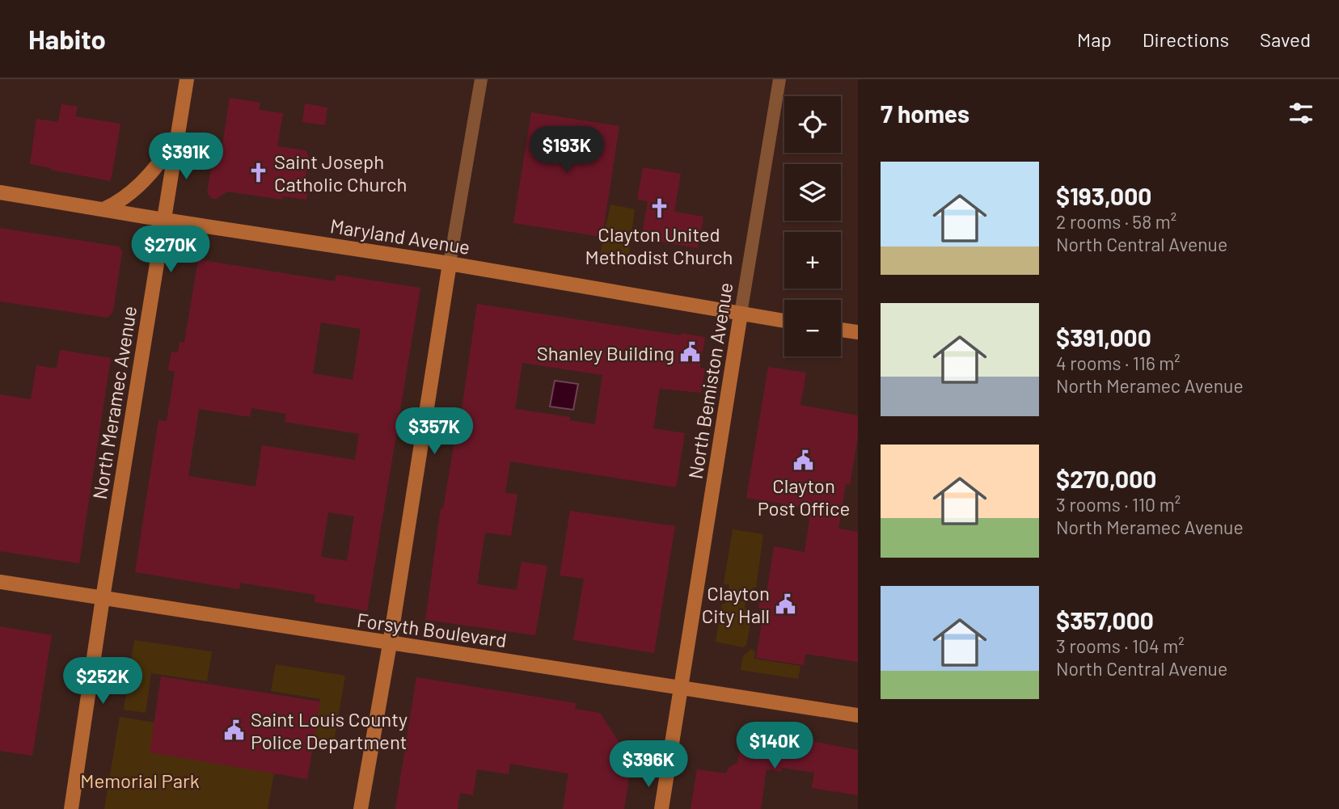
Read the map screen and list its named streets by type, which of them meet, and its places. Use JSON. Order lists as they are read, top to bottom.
{
  "streets": {
    "street": [
      "Maryland Avenue",
      "North Bemiston Avenue",
      "North Meramec Avenue",
      "Forsyth Boulevard"
    ]
  },
  "crossings": [
    ["Maryland Avenue", "North Bemiston Avenue"],
    ["Maryland Avenue", "North Meramec Avenue"],
    ["North Bemiston Avenue", "Forsyth Boulevard"],
    ["North Meramec Avenue", "Forsyth Boulevard"]
  ],
  "parks": ["Memorial Park"],
  "places": {
    "church": ["Saint Joseph Catholic Church", "Clayton United Methodist Church"],
    "public building": [
      "Shanley Building",
      "Clayton Post Office",
      "Clayton City Hall",
      "Saint Louis County Police Department"
    ]
  },
  "page": {
    "header": "Habito",
    "nav": ["Map", "Directions", "Saved"],
    "heading": "7 homes",
    "map_buttons": ["+", "−"],
    "price": [
      "$193K",
      "$391K",
      "$270K",
      "$357K",
      "$252K",
      "$140K",
      "$396K"
    ],
    "list": [
      {
        "name": "$193,000",
        "note": "2 rooms · 58 m² · North Central Avenue"
      },
      {
        "name": "$391,000",
        "note": "4 rooms · 116 m² · North Meramec Avenue"
      },
      {
        "name": "$270,000",
        "note": "3 rooms · 110 m² · North Meramec Avenue"
      },
      {
        "name": "$357,000",
        "note": "3 rooms · 104 m² · North Central Avenue"
      }
    ]
  }
}
